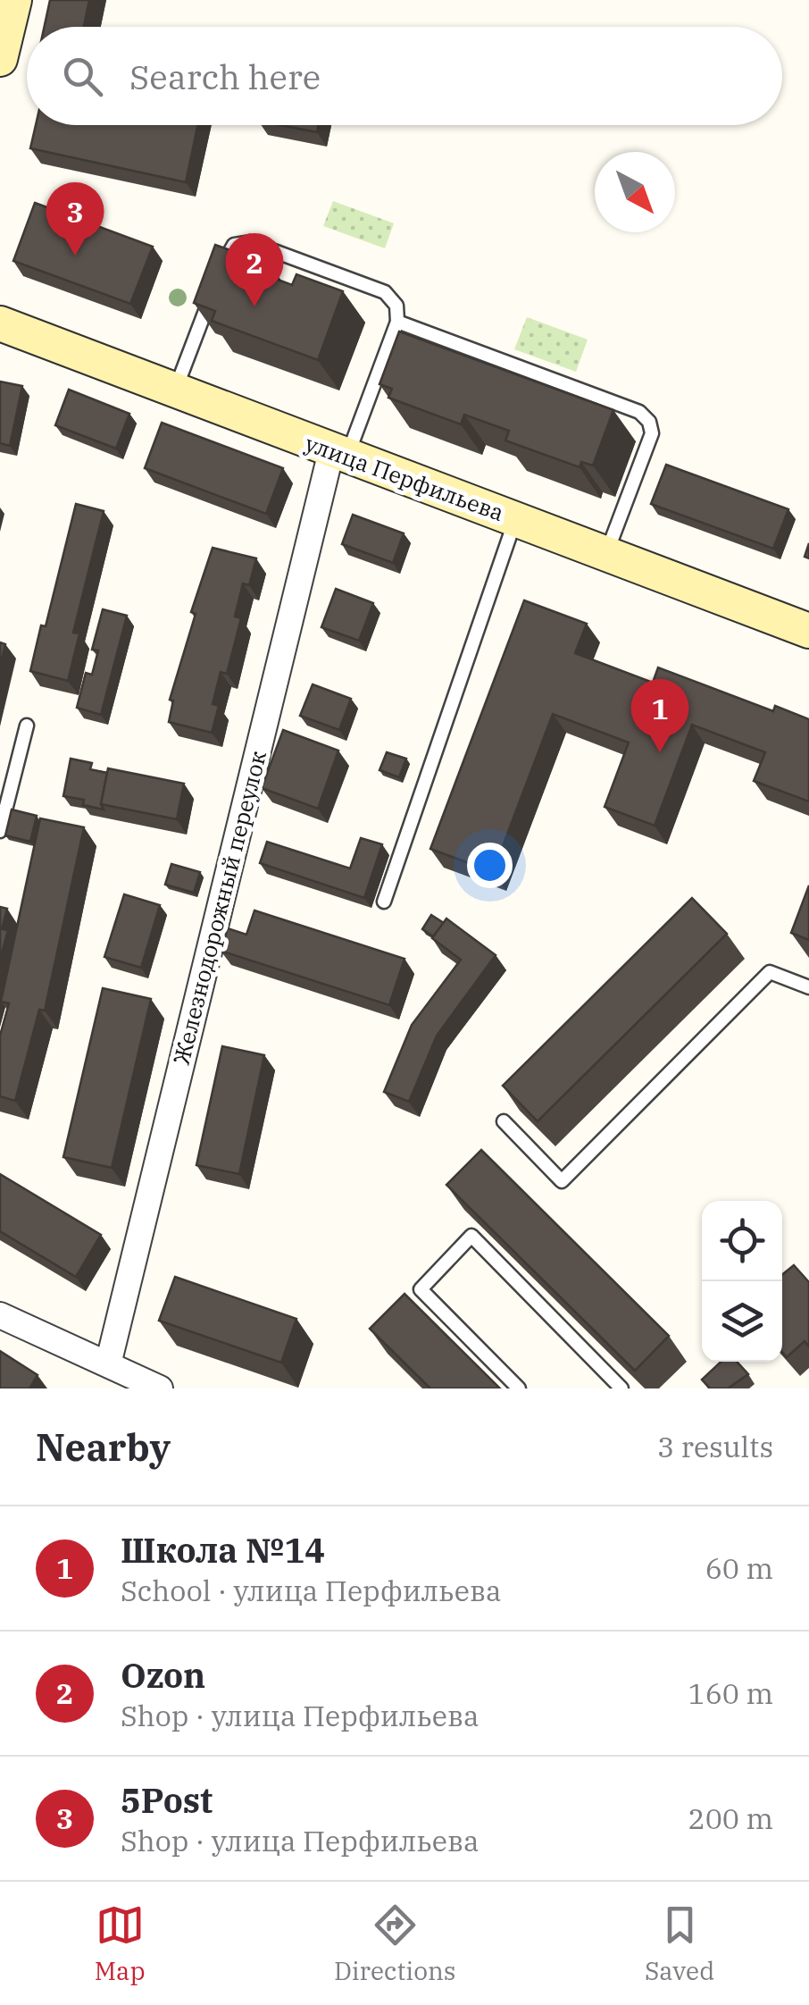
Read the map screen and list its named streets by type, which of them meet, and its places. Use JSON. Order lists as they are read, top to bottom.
{
  "streets": {
    "main road": ["улица Перфильева"],
    "street": ["Железнодорожный переулок"]
  },
  "crossings": [
    ["улица Перфильева", "Железнодорожный переулок"]
  ],
  "north": "bottom right",
  "page": {
    "search": "Search here",
    "pins": ["3", "2", "1"],
    "heading": ["Nearby", "3 results"],
    "list": [
      {
        "mark": "1",
        "name": "Школа №14",
        "note": "School · улица Перфильева",
        "value": "60 m"
      },
      {
        "mark": "2",
        "name": "Ozon",
        "note": "Shop · улица Перфильева",
        "value": "160 m"
      },
      {
        "mark": "3",
        "name": "5Post",
        "note": "Shop · улица Перфильева",
        "value": "200 m"
      }
    ],
    "nav": ["Map", "Directions", "Saved"]
  }
}
